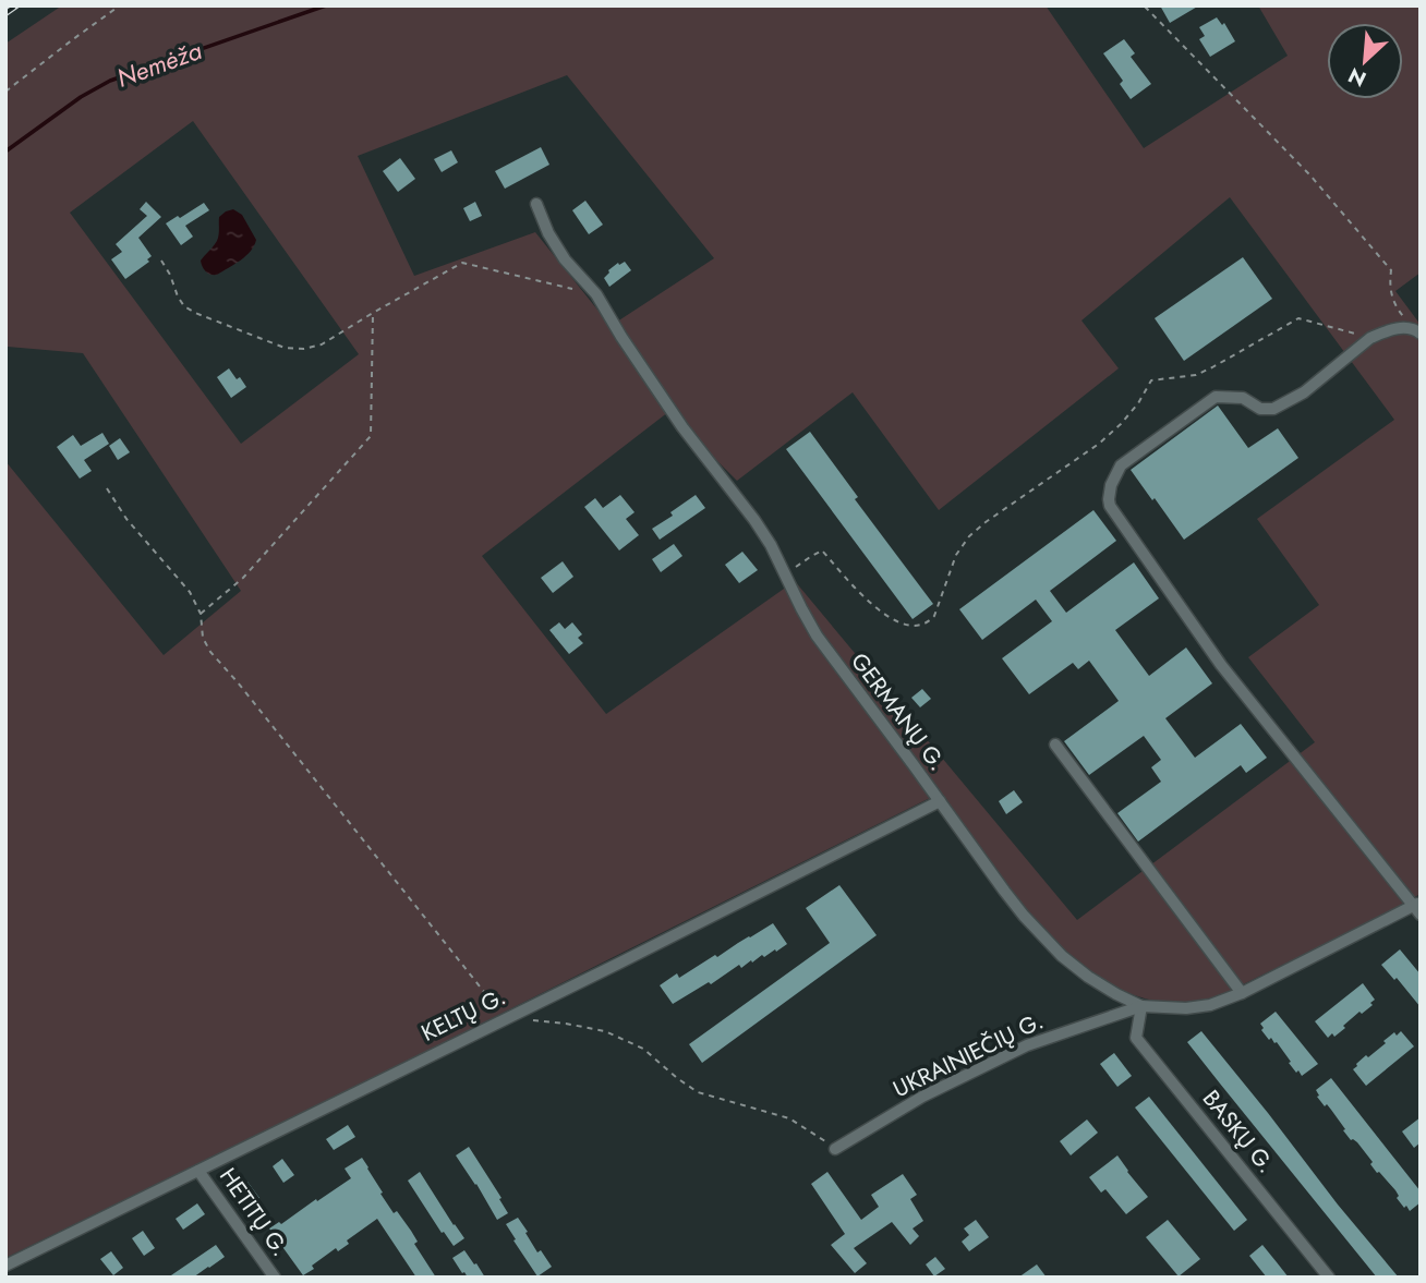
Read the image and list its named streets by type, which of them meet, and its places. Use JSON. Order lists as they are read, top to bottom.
{
  "streets": {
    "street": [
      "GERMANŲ G.",
      "KELTŲ G.",
      "UKRAINIEČIŲ G.",
      "BASKŲ G.",
      "HETITŲ G."
    ]
  },
  "crossings": [
    ["GERMANŲ G.", "KELTŲ G."],
    ["GERMANŲ G.", "UKRAINIEČIŲ G."],
    ["GERMANŲ G.", "BASKŲ G."],
    ["KELTŲ G.", "HETITŲ G."],
    ["UKRAINIEČIŲ G.", "BASKŲ G."]
  ],
  "water": ["Nemėža"],
  "north": "bottom left"
}
